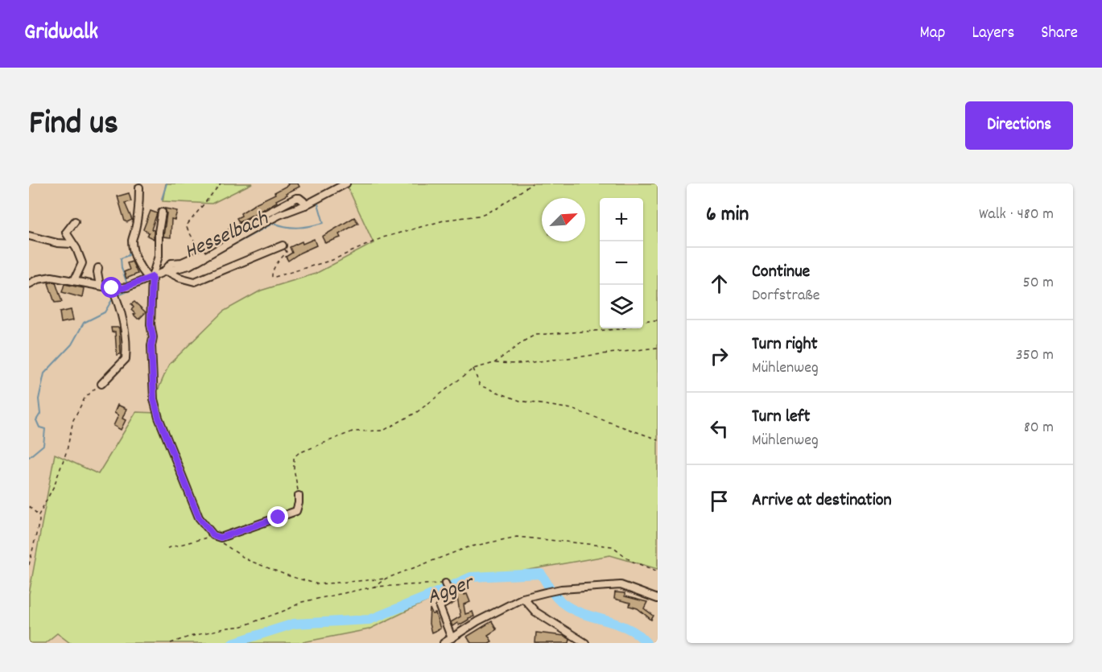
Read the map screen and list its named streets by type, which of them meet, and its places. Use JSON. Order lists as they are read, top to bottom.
{
  "water": ["Hesselbach", "Agger"],
  "north": "top right",
  "page": {
    "header": "Gridwalk",
    "nav": ["Map", "Layers", "Share"],
    "title": "Find us",
    "buttons": "Directions",
    "heading": ["6 min", "Walk · 480 m"],
    "map_buttons": ["+", "−"],
    "list": [
      ["Continue", "Dorfstraße", "50 m"],
      ["Turn right", "Mühlenweg", "350 m"],
      ["Turn left", "Mühlenweg", "80 m"],
      "Arrive at destination"
    ]
  }
}
